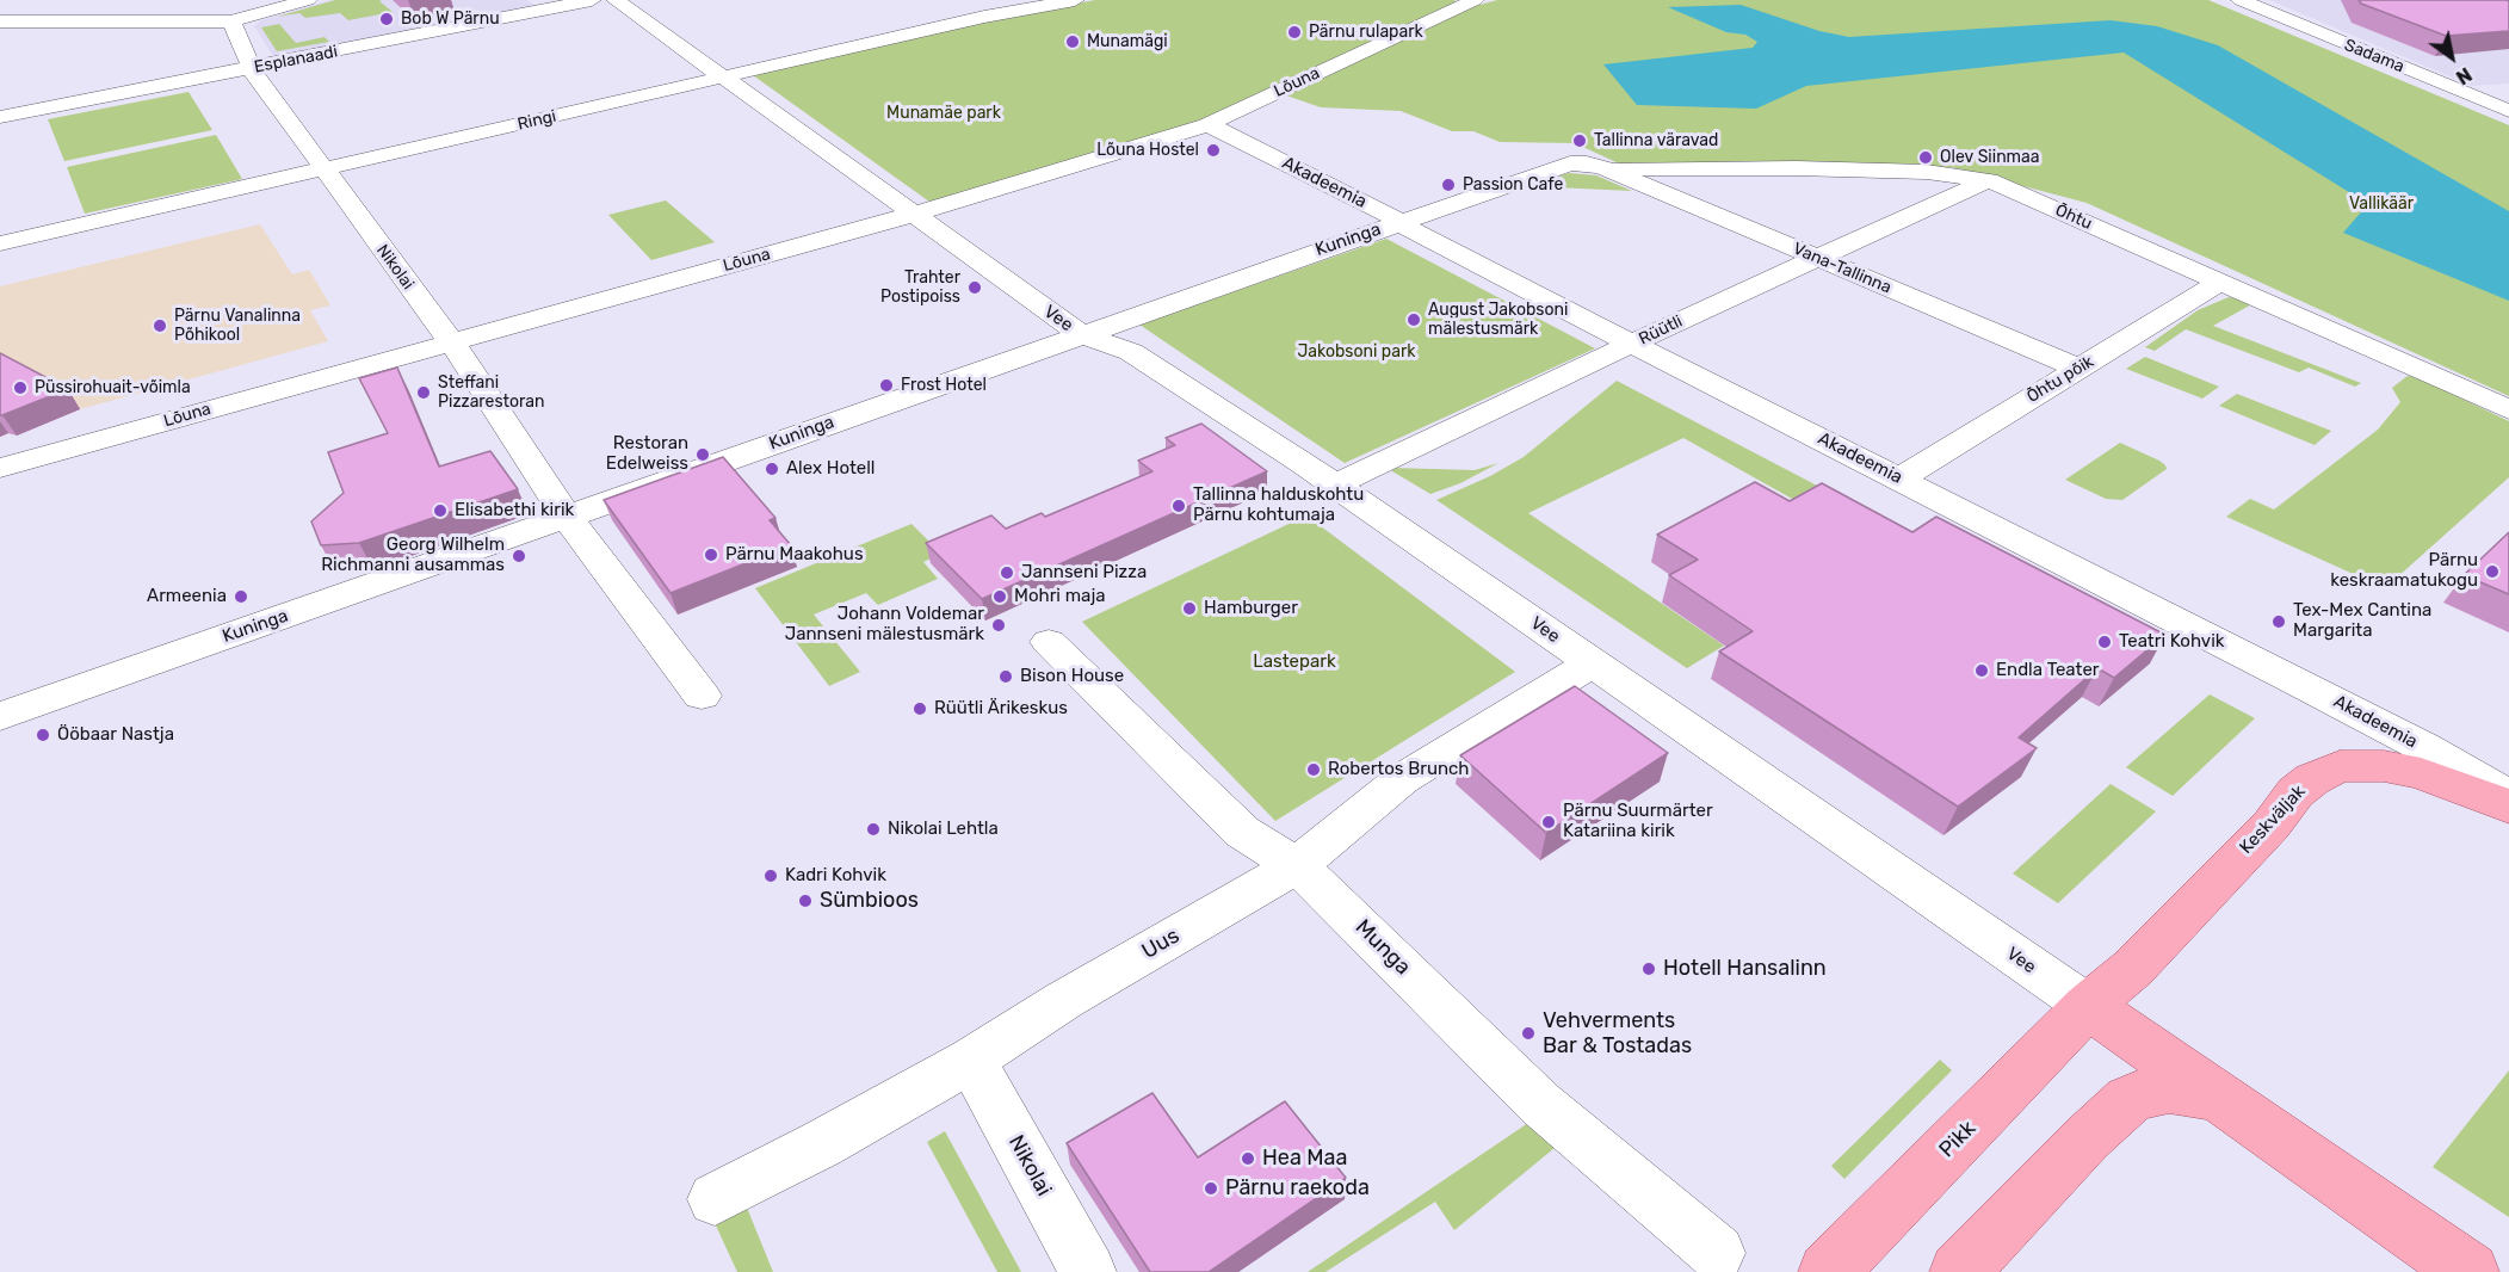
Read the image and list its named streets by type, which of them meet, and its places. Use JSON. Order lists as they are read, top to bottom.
{
  "streets": {
    "main road": ["Vee", "Keskväljak", "Pikk"],
    "street": [
      "Sadama",
      "Esplanaadi",
      "Lõuna",
      "Ringi",
      "Akadeemia",
      "Õhtu",
      "Kuninga",
      "Nikolai",
      "Vana-Tallinna",
      "Rüütli",
      "Õhtu põik",
      "Uus",
      "Munga"
    ]
  },
  "crossings": [
    ["Esplanaadi", "Nikolai"],
    ["Lõuna", "Akadeemia"],
    ["Lõuna", "Nikolai"],
    ["Lõuna", "Vee"],
    ["Ringi", "Nikolai"],
    ["Ringi", "Vee"],
    ["Akadeemia", "Kuninga"],
    ["Akadeemia", "Rüütli"],
    ["Akadeemia", "Õhtu põik"],
    ["Õhtu", "Kuninga"],
    ["Õhtu", "Vana-Tallinna"],
    ["Õhtu", "Rüütli"],
    ["Õhtu", "Õhtu põik"],
    ["Kuninga", "Nikolai"],
    ["Kuninga", "Vana-Tallinna"],
    ["Kuninga", "Vee"],
    ["Nikolai", "Uus"],
    ["Vana-Tallinna", "Rüütli"],
    ["Vana-Tallinna", "Õhtu põik"],
    ["Vee", "Rüütli"],
    ["Vee", "Keskväljak"],
    ["Vee", "Uus"],
    ["Vee", "Pikk"],
    ["Keskväljak", "Pikk"],
    ["Uus", "Munga"]
  ],
  "parks": [
    "Munamäe park",
    "Vallikäär",
    "Jakobsoni park",
    "Lastepark"
  ],
  "places": [
    "Bob W Pärnu",
    "Pärnu rulapark",
    "Munamägi",
    "Tallinna väravad",
    "Lõuna Hostel",
    "Olev Siinmaa",
    "Passion Cafe",
    "Trahter Postipoiss",
    "August Jakobsoni mälestusmärk",
    "Pärnu Vanalinna Põhikool",
    "Frost Hotel",
    "Püssirohuait-võimla",
    "Steffani Pizzarestoran",
    "Restoran Edelweiss",
    "Alex Hotell",
    "Tallinna halduskohtu Pärnu kohtumaja",
    "Elisabethi kirik",
    "Pärnu Maakohus",
    "Georg Wilhelm Richmanni ausammas",
    "Pärnu keskraamatukogu",
    "Jannseni Pizza",
    "Armeenia",
    "Mohri maja",
    "Hamburger",
    "Tex-Mex Cantina Margarita",
    "Johann Voldemar Jannseni mälestusmärk",
    "Teatri Kohvik",
    "Endla Teater",
    "Bison House",
    "Rüütli Ärikeskus",
    "Ööbaar Nastja",
    "Robertos Brunch",
    "Pärnu Suurmärter Katariina kirik",
    "Nikolai Lehtla",
    "Kadri Kohvik",
    "Sümbioos",
    "Hotell Hansalinn",
    "Vehverments Bar & Tostadas",
    "Hea Maa",
    "Pärnu raekoda"
  ],
  "north": "bottom right"
}
